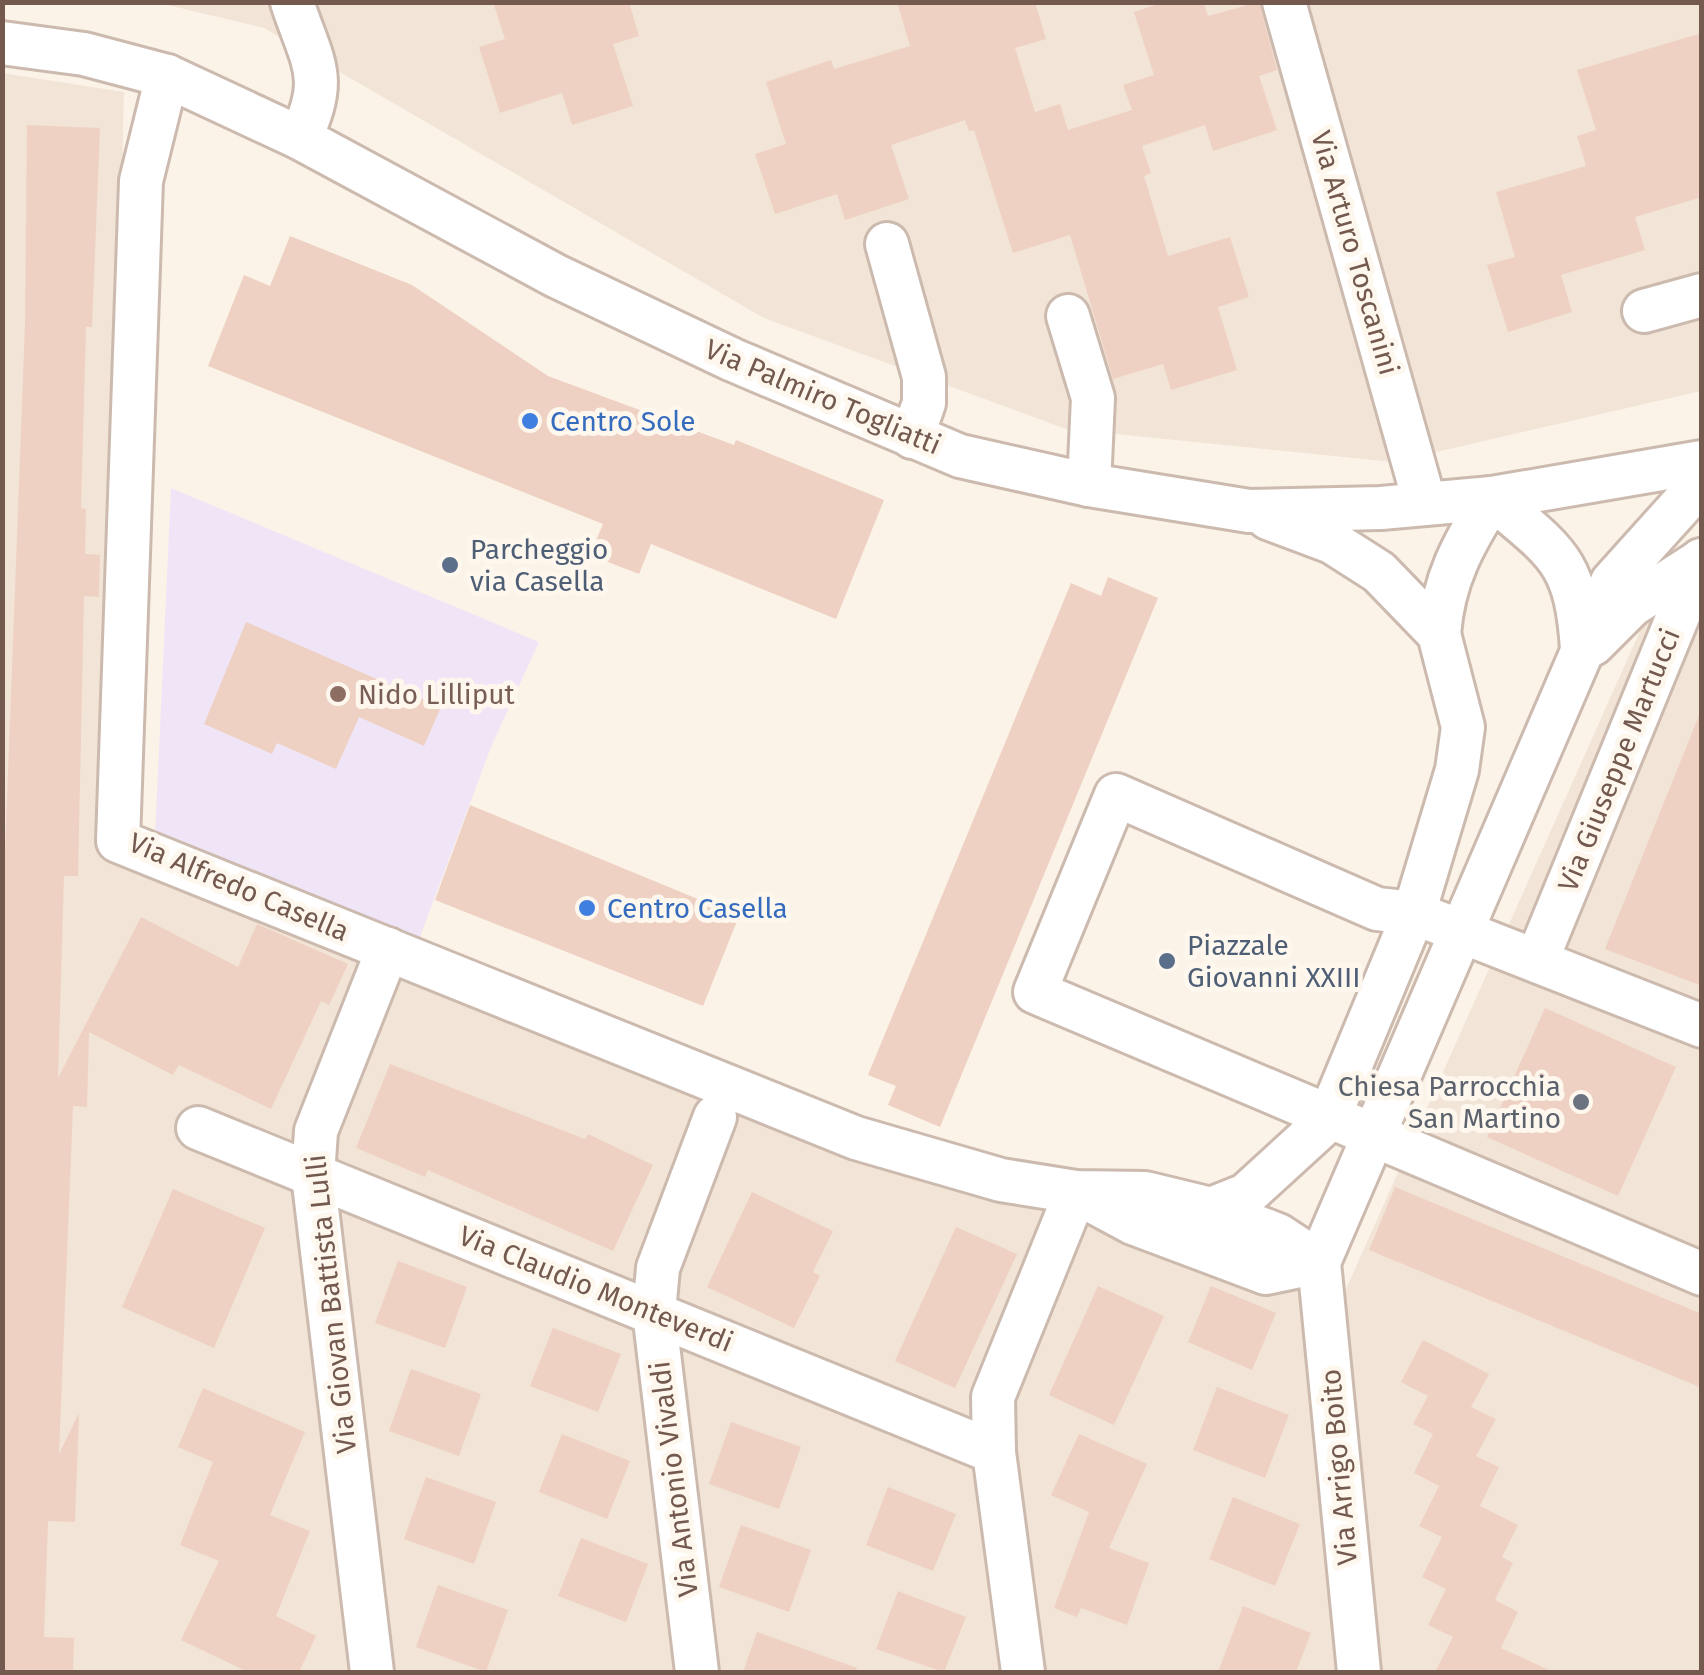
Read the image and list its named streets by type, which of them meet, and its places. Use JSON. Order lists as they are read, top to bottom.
{
  "streets": {
    "street": [
      "Via Arturo Toscanini",
      "Via Palmiro Togliatti",
      "Via Giuseppe Martucci",
      "Via Alfredo Casella",
      "Via Claudio Monteverdi",
      "Via Giovan Battista Lulli",
      "Via Arrigo Boito",
      "Via Antonio Vivaldi"
    ]
  },
  "crossings": [
    ["Via Arturo Toscanini", "Via Palmiro Togliatti"],
    ["Via Palmiro Togliatti", "Via Alfredo Casella"],
    ["Via Alfredo Casella", "Via Giovan Battista Lulli"],
    ["Via Alfredo Casella", "Via Arrigo Boito"],
    ["Via Claudio Monteverdi", "Via Giovan Battista Lulli"],
    ["Via Claudio Monteverdi", "Via Antonio Vivaldi"]
  ],
  "places": [
    "Centro Sole",
    "Parcheggio via Casella",
    "Nido Lilliput",
    "Centro Casella",
    "Piazzale Giovanni XXIII",
    "Chiesa Parrocchia San Martino"
  ]
}
